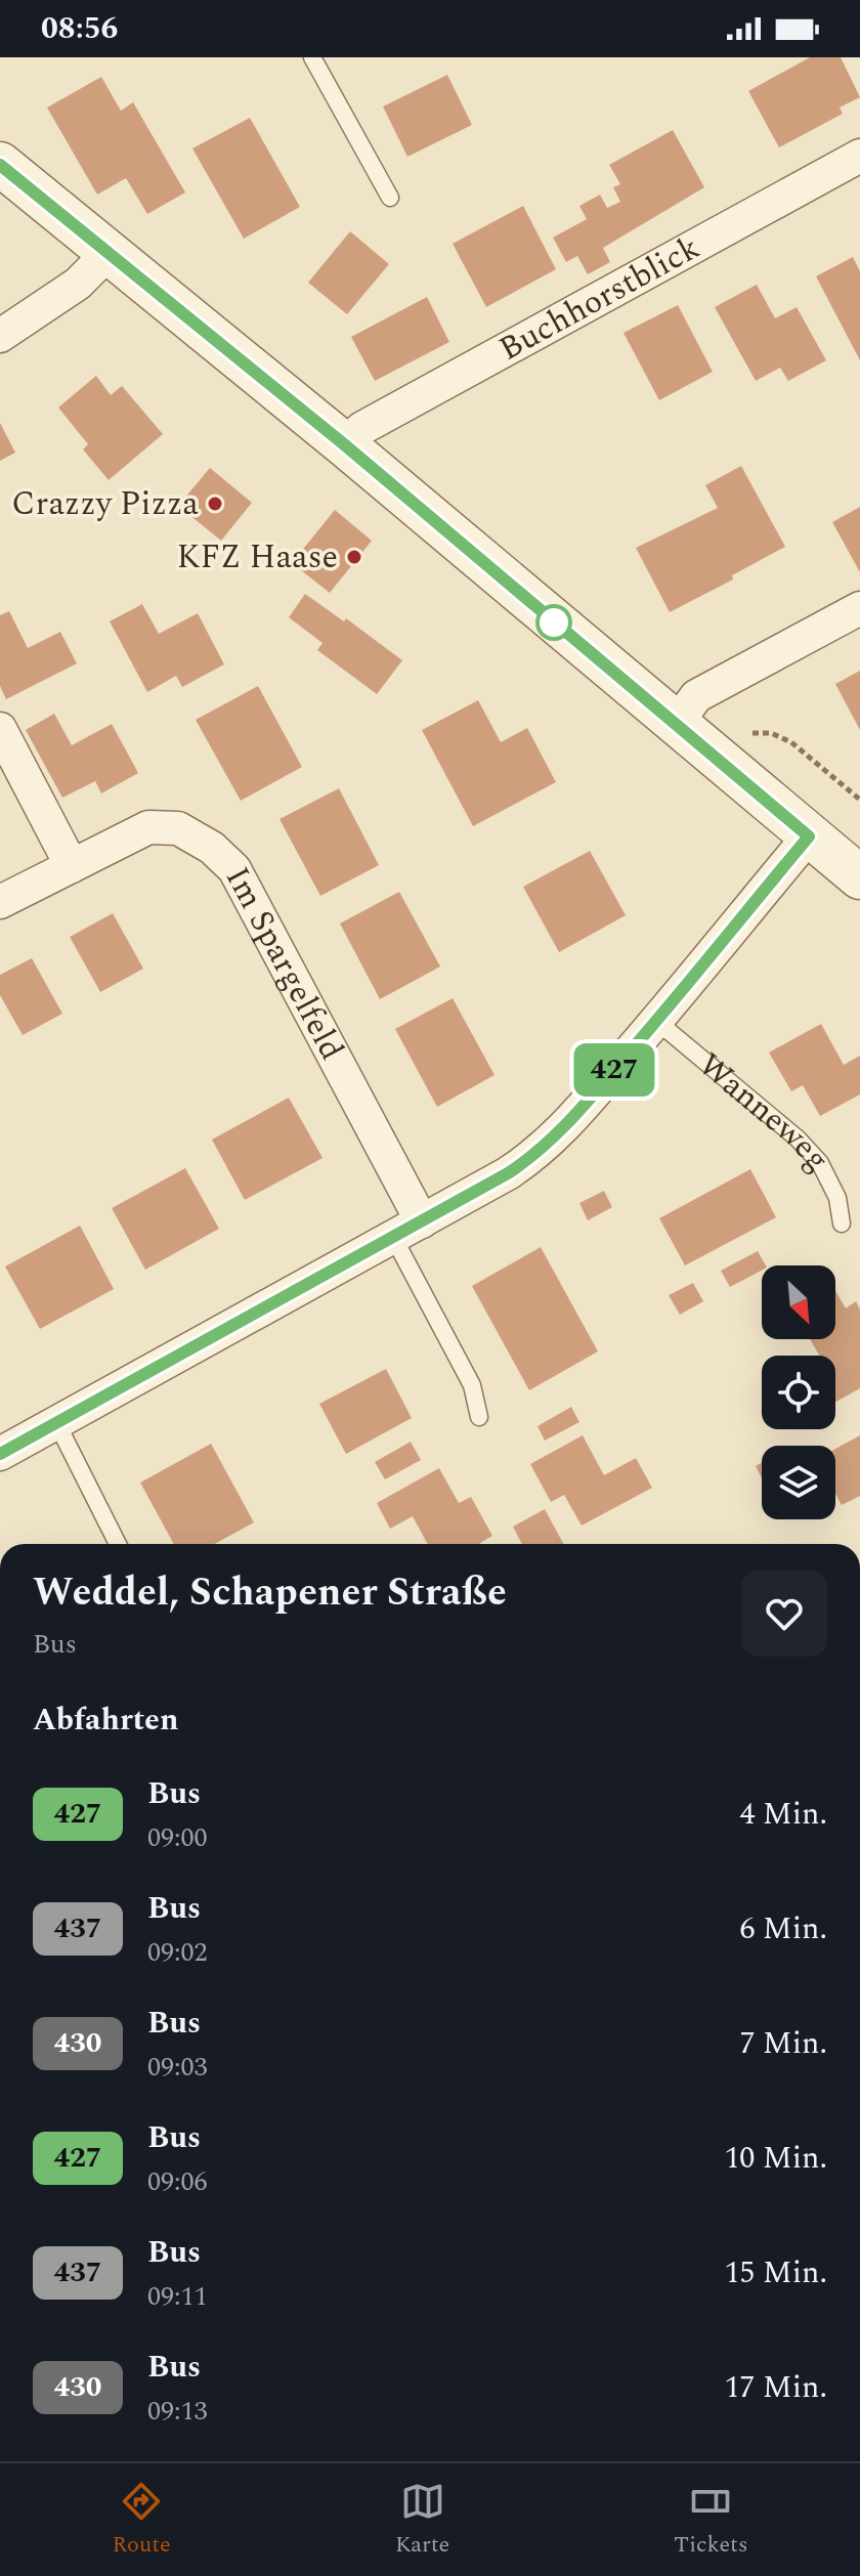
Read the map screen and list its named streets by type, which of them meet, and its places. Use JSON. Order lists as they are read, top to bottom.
{
  "streets": {
    "street": ["Buchhorstblick", "Im Spargelfeld"],
    "lane": ["Wanneweg"]
  },
  "places": ["Crazzy Pizza", "KFZ Haase"],
  "lines": ["bus line 427"],
  "north": "bottom right",
  "page": {
    "status": "08:56",
    "on_map": "427",
    "heading": [
      ["Weddel, Schapener Straße", "Bus"],
      "Abfahrten"
    ],
    "list": [
      {
        "mark": "427",
        "name": "Bus",
        "note": "09:00",
        "value": "4 Min."
      },
      {
        "mark": "437",
        "name": "Bus",
        "note": "09:02",
        "value": "6 Min."
      },
      {
        "mark": "430",
        "name": "Bus",
        "note": "09:03",
        "value": "7 Min."
      },
      {
        "mark": "427",
        "name": "Bus",
        "note": "09:06",
        "value": "10 Min."
      },
      {
        "mark": "437",
        "name": "Bus",
        "note": "09:11",
        "value": "15 Min."
      },
      {
        "mark": "430",
        "name": "Bus",
        "note": "09:13",
        "value": "17 Min."
      }
    ],
    "tabs": ["Route", "Karte", "Tickets"]
  }
}
